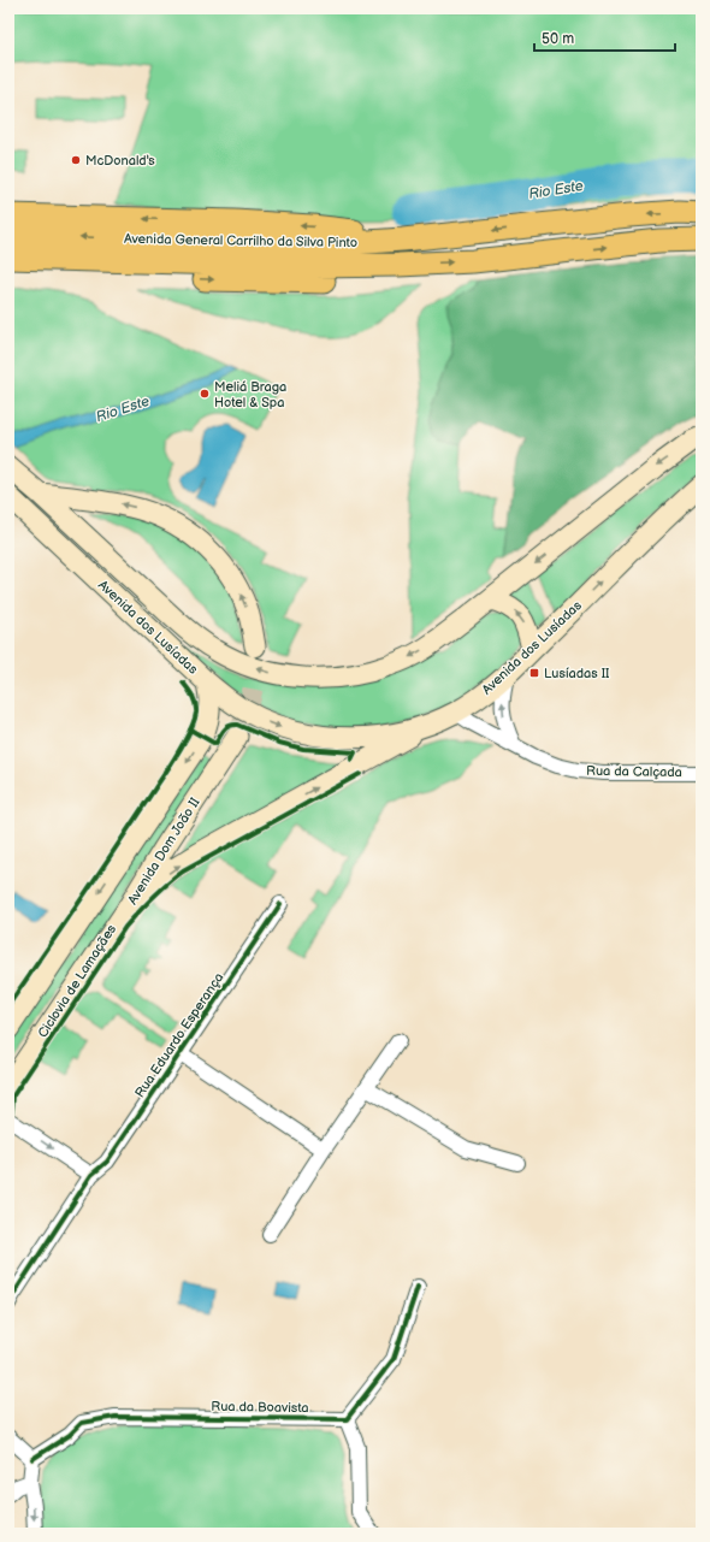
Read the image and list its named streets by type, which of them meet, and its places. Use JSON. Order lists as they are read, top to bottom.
{
  "streets": {
    "main road": ["Avenida General Carrilho da Silva Pinto", "Avenida dos Lusíadas", "Avenida Dom João II"],
    "street": ["Rua da Calçada", "Rua Eduardo Esperança", "Rua da Boavista"],
    "cycle path": ["Ciclovia de Lamaçães"]
  },
  "crossings": [
    ["Avenida dos Lusíadas", "Rua da Calçada"]
  ],
  "water": ["Rio Este"],
  "places": {
    "other": ["McDonald's", "Meliá Braga Hotel & Spa"],
    "transit": ["Lusíadas II"]
  },
  "scale_bar": "50 m"
}
